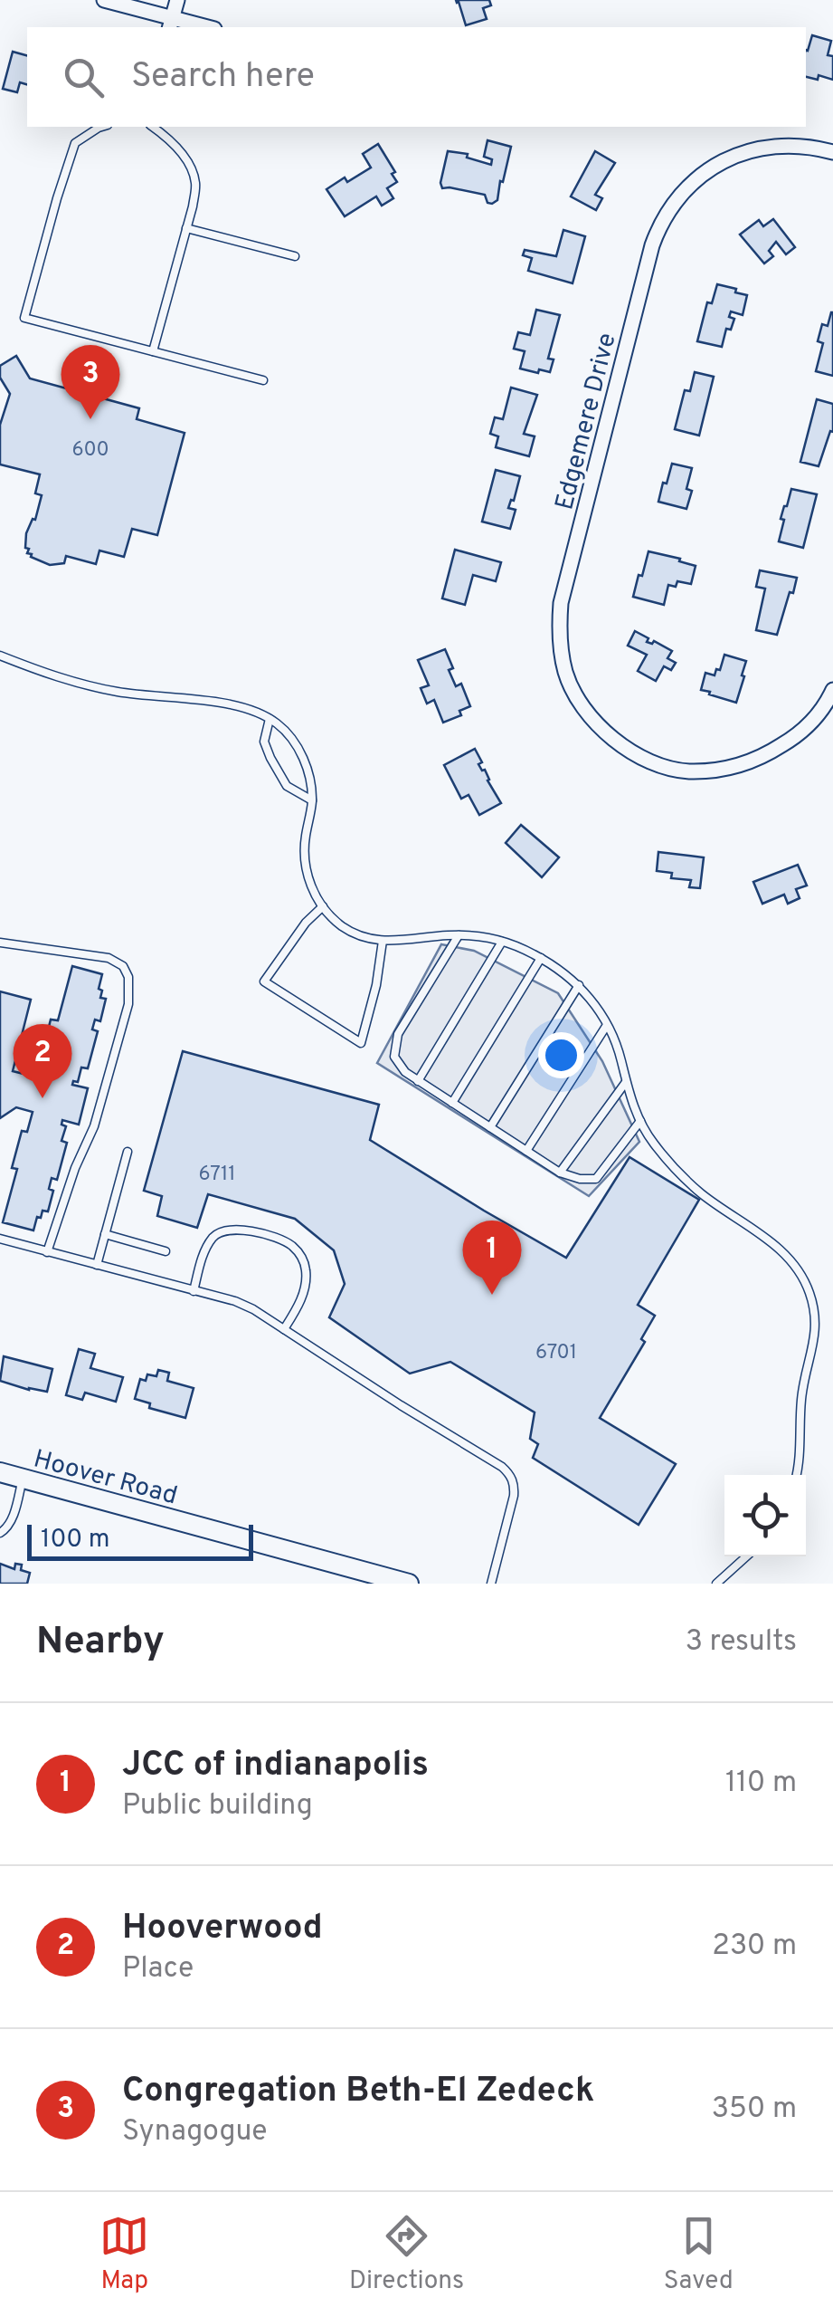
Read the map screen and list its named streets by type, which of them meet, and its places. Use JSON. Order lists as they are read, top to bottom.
{
  "streets": {
    "street": ["Edgemere Drive", "Hoover Road"]
  },
  "house_numbers": ["600", "6711", "6701"],
  "scale_bar": "100 m",
  "page": {
    "search": "Search here",
    "pins": ["3", "2", "1"],
    "scale": "100 m",
    "heading": ["Nearby", "3 results"],
    "list": [
      {
        "mark": "1",
        "name": "JCC of indianapolis",
        "note": "Public building",
        "value": "110 m"
      },
      {
        "mark": "2",
        "name": "Hooverwood",
        "note": "Place",
        "value": "230 m"
      },
      {
        "mark": "3",
        "name": "Congregation Beth-El Zedeck",
        "note": "Synagogue",
        "value": "350 m"
      }
    ],
    "nav": ["Map", "Directions", "Saved"]
  }
}
